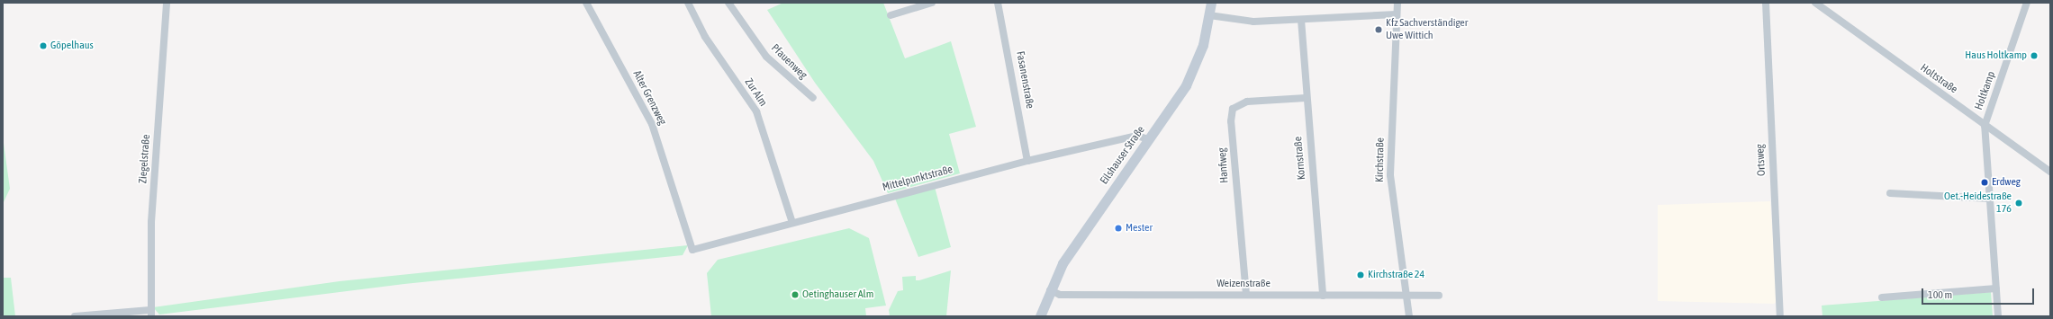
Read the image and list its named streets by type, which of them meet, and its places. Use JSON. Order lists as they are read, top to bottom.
{
  "streets": {
    "street": [
      "Pfauenweg",
      "Holtstraße",
      "Fasanenstraße",
      "Holtkamp",
      "Zur Alm",
      "Alter Grenzweg",
      "Eilshauser Straße",
      "Kornstraße",
      "Ziegelstraße",
      "Kirchstraße",
      "Ortsweg",
      "Hanfweg",
      "Mittelpunktstraße",
      "Weizenstraße"
    ]
  },
  "crossings": [
    ["Holtstraße", "Holtkamp"],
    ["Fasanenstraße", "Mittelpunktstraße"],
    ["Zur Alm", "Mittelpunktstraße"],
    ["Alter Grenzweg", "Mittelpunktstraße"],
    ["Eilshauser Straße", "Mittelpunktstraße"],
    ["Eilshauser Straße", "Weizenstraße"],
    ["Kornstraße", "Hanfweg"],
    ["Kornstraße", "Weizenstraße"],
    ["Kirchstraße", "Weizenstraße"],
    ["Hanfweg", "Weizenstraße"]
  ],
  "places": [
    "Kfz Sachverständiger Uwe Wittich",
    "Göpelhaus",
    "Haus Holtkamp",
    "Erdweg",
    "Oet.-Heidestraße 176",
    "Mester",
    "Kirchstraße 24",
    "Oetinghauser Alm"
  ],
  "scale_bar": "100 m"
}
